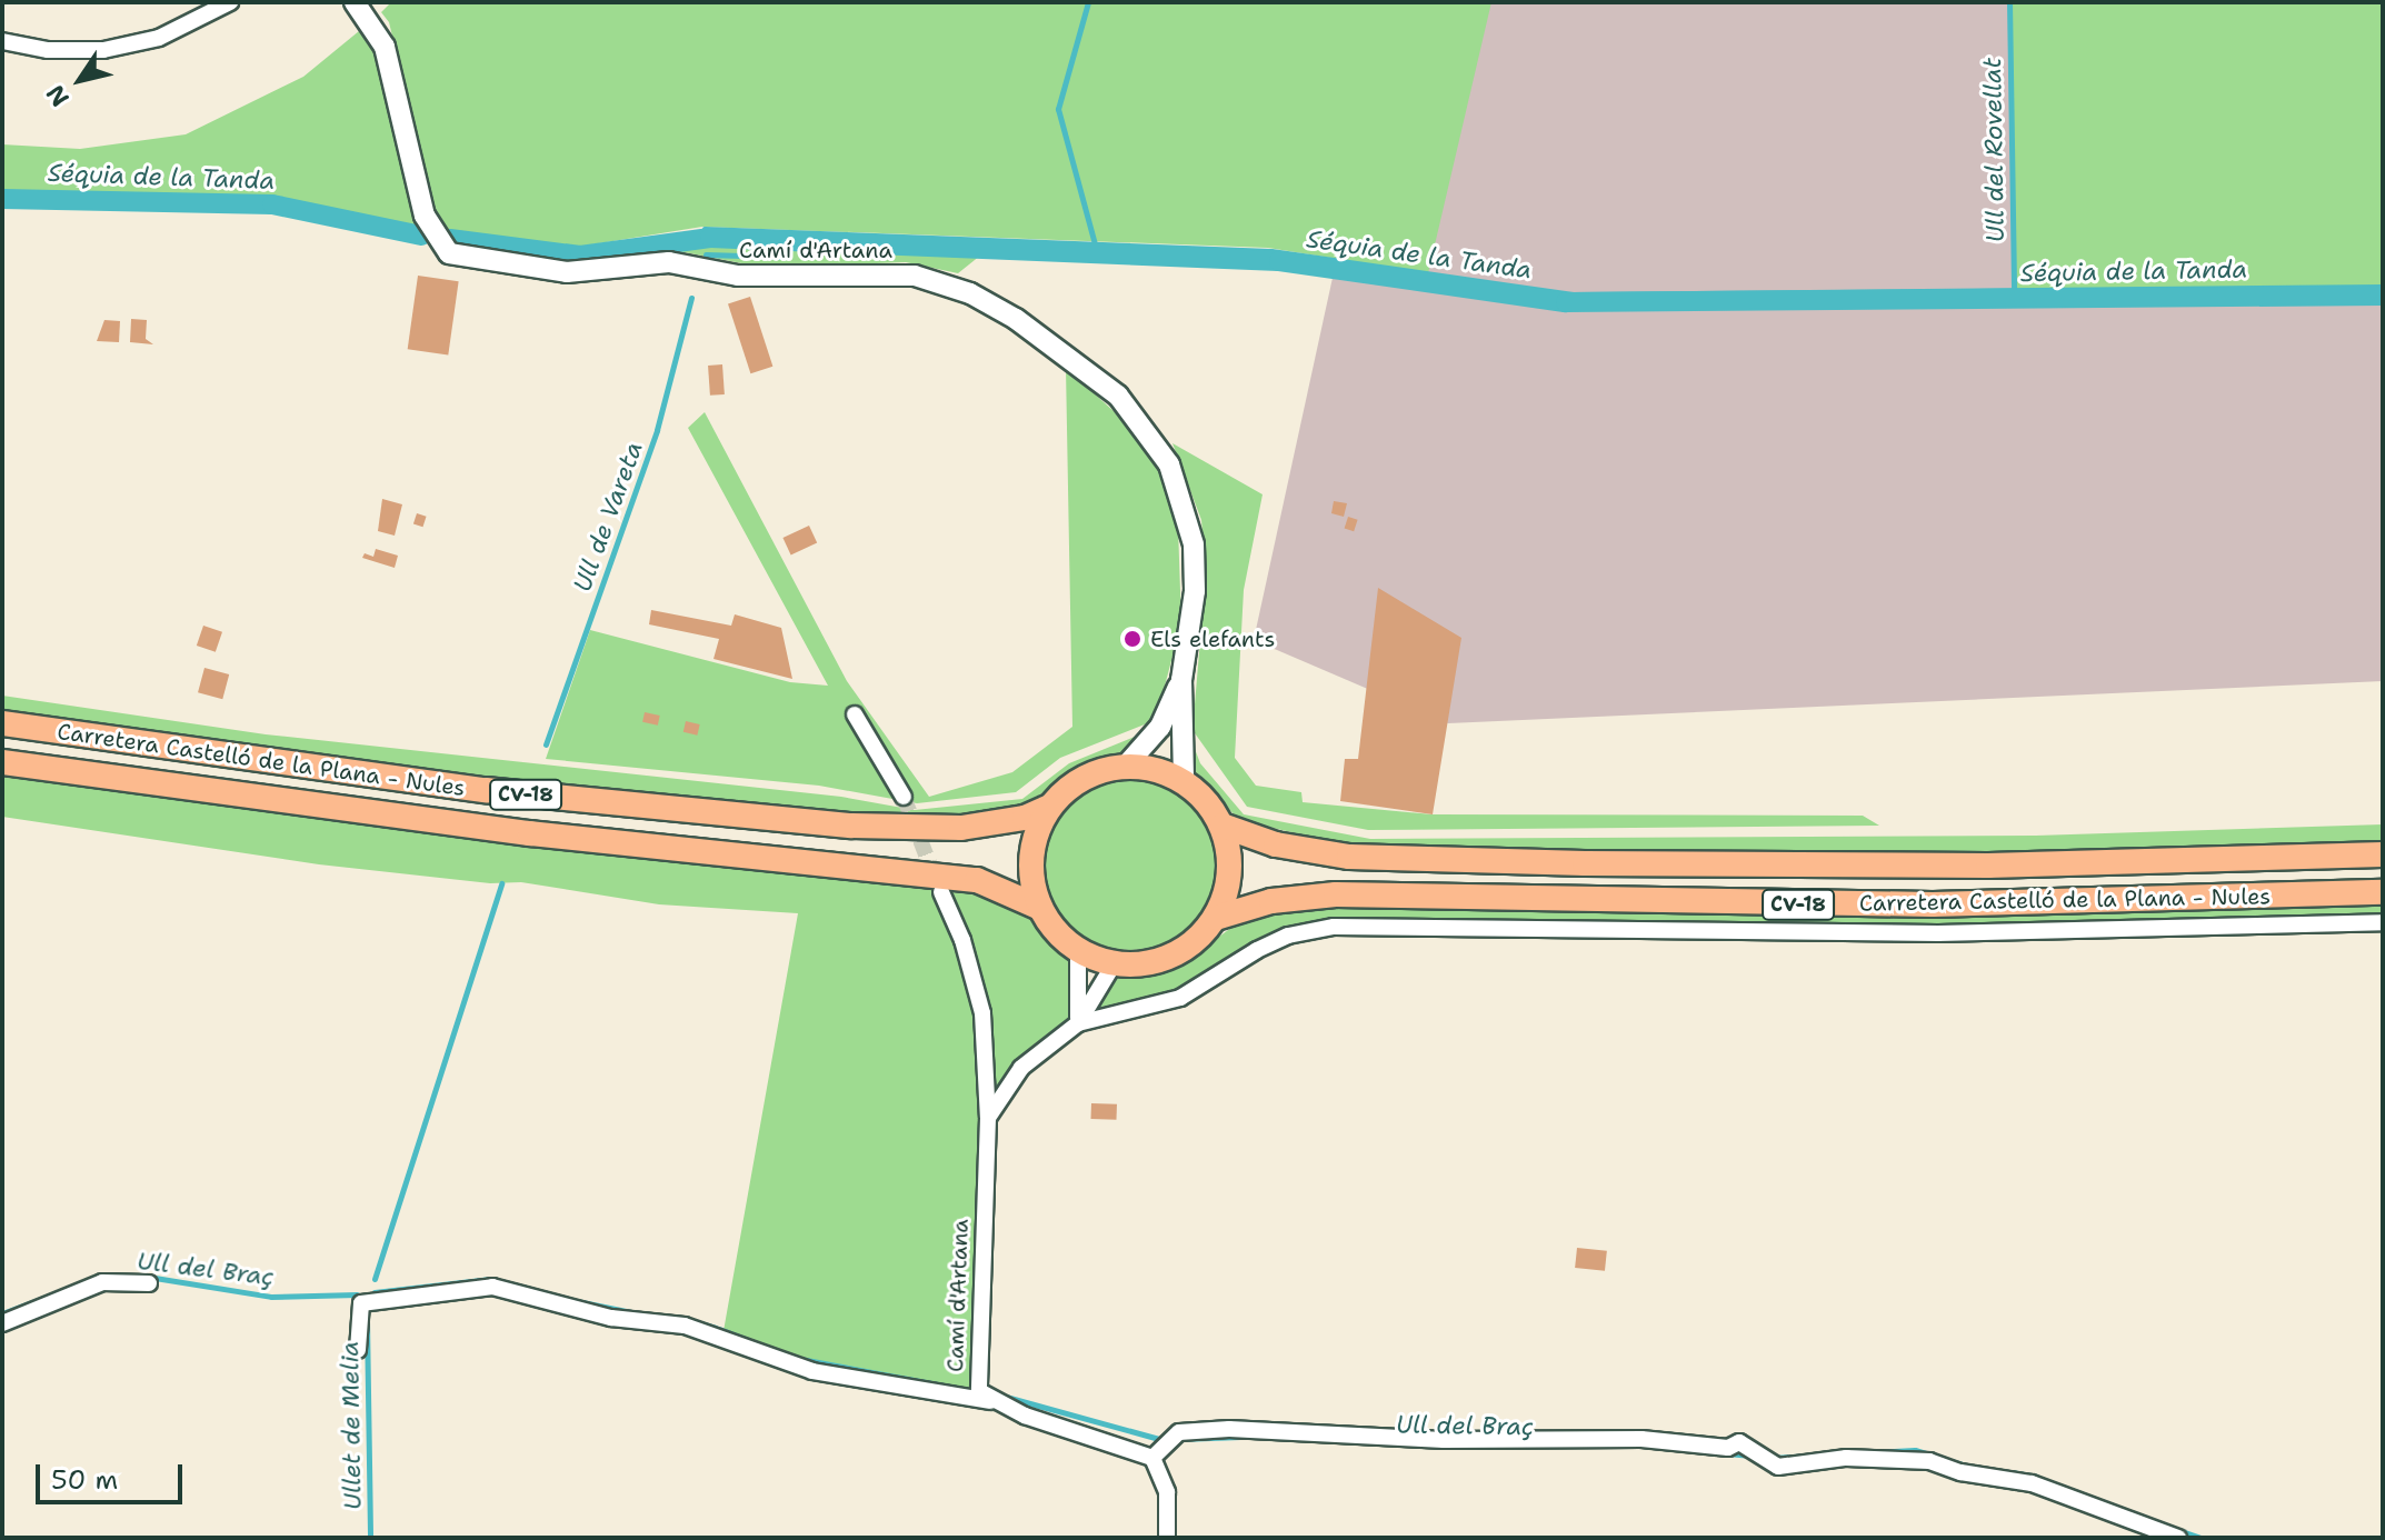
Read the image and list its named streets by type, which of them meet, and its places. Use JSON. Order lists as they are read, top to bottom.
{
  "streets": {
    "main road": ["Carretera Castelló de la Plana - Nules", "CV-18"],
    "street": ["Camí d'Artana"]
  },
  "crossings": [
    ["Camí d'Artana", "Carretera Castelló de la Plana - Nules"],
    ["Camí d'Artana", "CV-18"],
    ["Carretera Castelló de la Plana - Nules", "CV-18"]
  ],
  "water": [
    "Ull del Rovellat",
    "Séquia de la Tanda",
    "Ull de Vareta",
    "Ull del Braç",
    "Ullet de Melia"
  ],
  "places": ["Els elefants"],
  "scale_bar": "50 m",
  "north": "bottom left"
}
